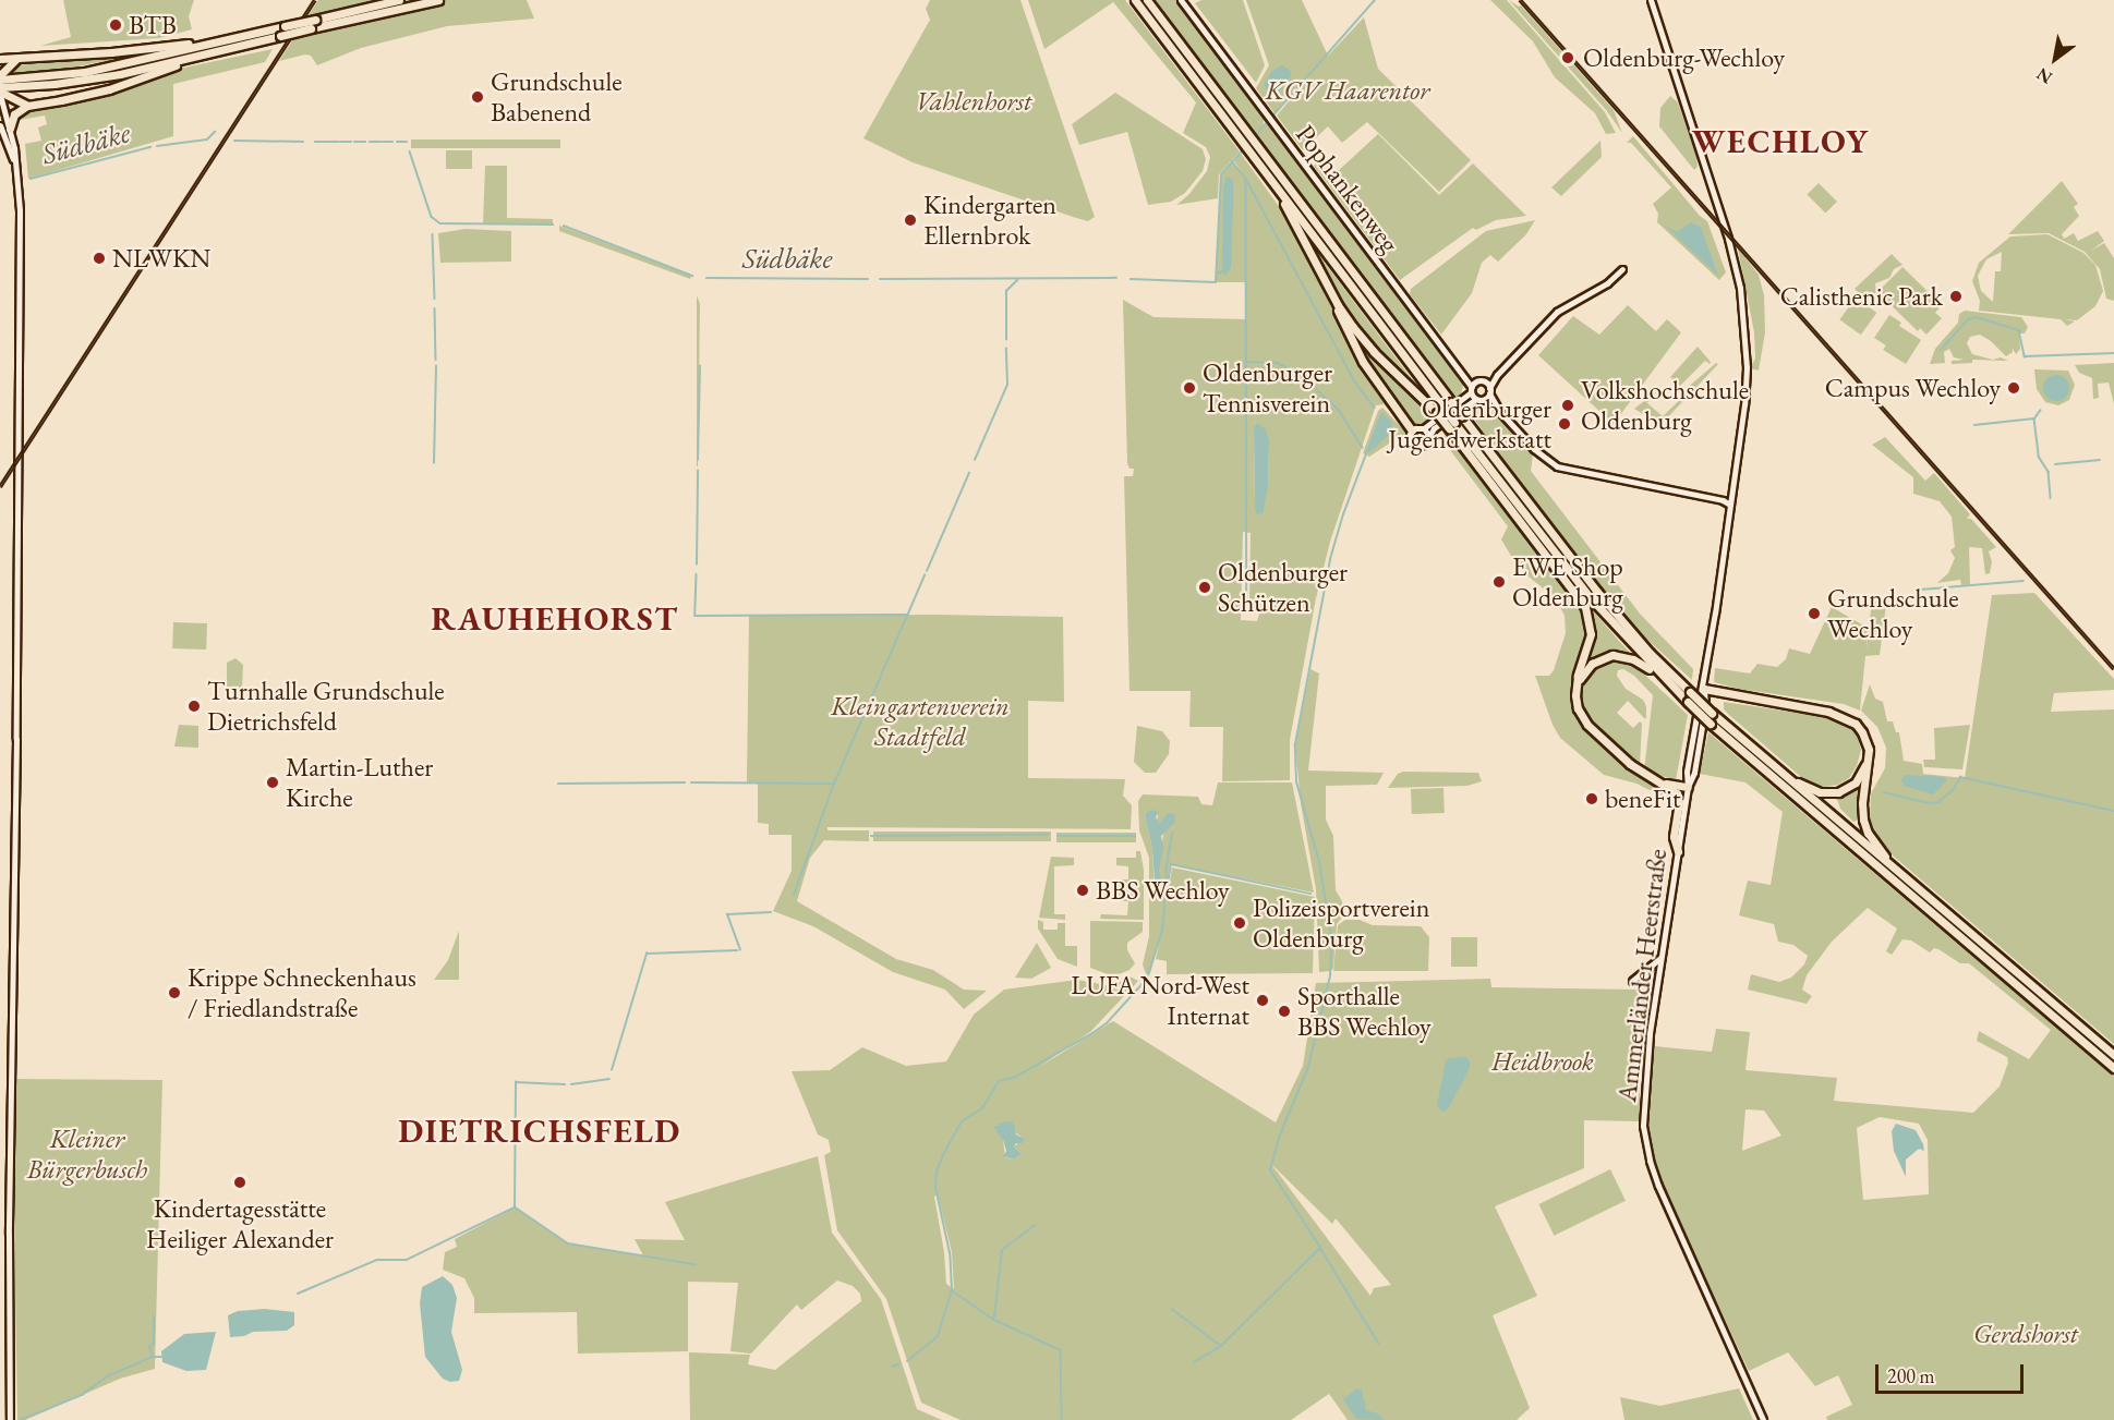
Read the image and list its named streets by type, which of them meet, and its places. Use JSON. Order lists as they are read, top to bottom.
{
  "streets": {
    "street": ["Pophankenweg", "Ammerländer Heerstraße"]
  },
  "crossings": [
    ["Pophankenweg", "Ammerländer Heerstraße"]
  ],
  "districts": ["WECHLOY", "RAUHEHORST", "DIETRICHSFELD"],
  "water": ["Südbäke"],
  "parks": [
    "KGV Haarentor",
    "Vahlenhorst",
    "Kleingartenverein Stadtfeld",
    "Heidbrook",
    "Kleiner Bürgerbusch",
    "Gerdshorst"
  ],
  "places": [
    "BTB",
    "Oldenburg-Wechloy",
    "Grundschule Babenend",
    "Kindergarten Ellernbrok",
    "NLWKN",
    "Calisthenic Park",
    "Oldenburger Tennisverein",
    "Campus Wechloy",
    "Volkshochschule Oldenburg",
    "Oldenburger Jugendwerkstatt",
    "EWE Shop Oldenburg",
    "Oldenburger Schützen",
    "Grundschule Wechloy",
    "Turnhalle Grundschule Dietrichsfeld",
    "Martin-Luther Kirche",
    "beneFit",
    "BBS Wechloy",
    "Polizeisportverein Oldenburg",
    "Krippe Schneckenhaus / Friedlandstraße",
    "LUFA Nord-West Internat",
    "Sporthalle BBS Wechloy",
    "Kindertagesstätte Heiliger Alexander"
  ],
  "scale_bar": "200 m",
  "north": "bottom left"
}
